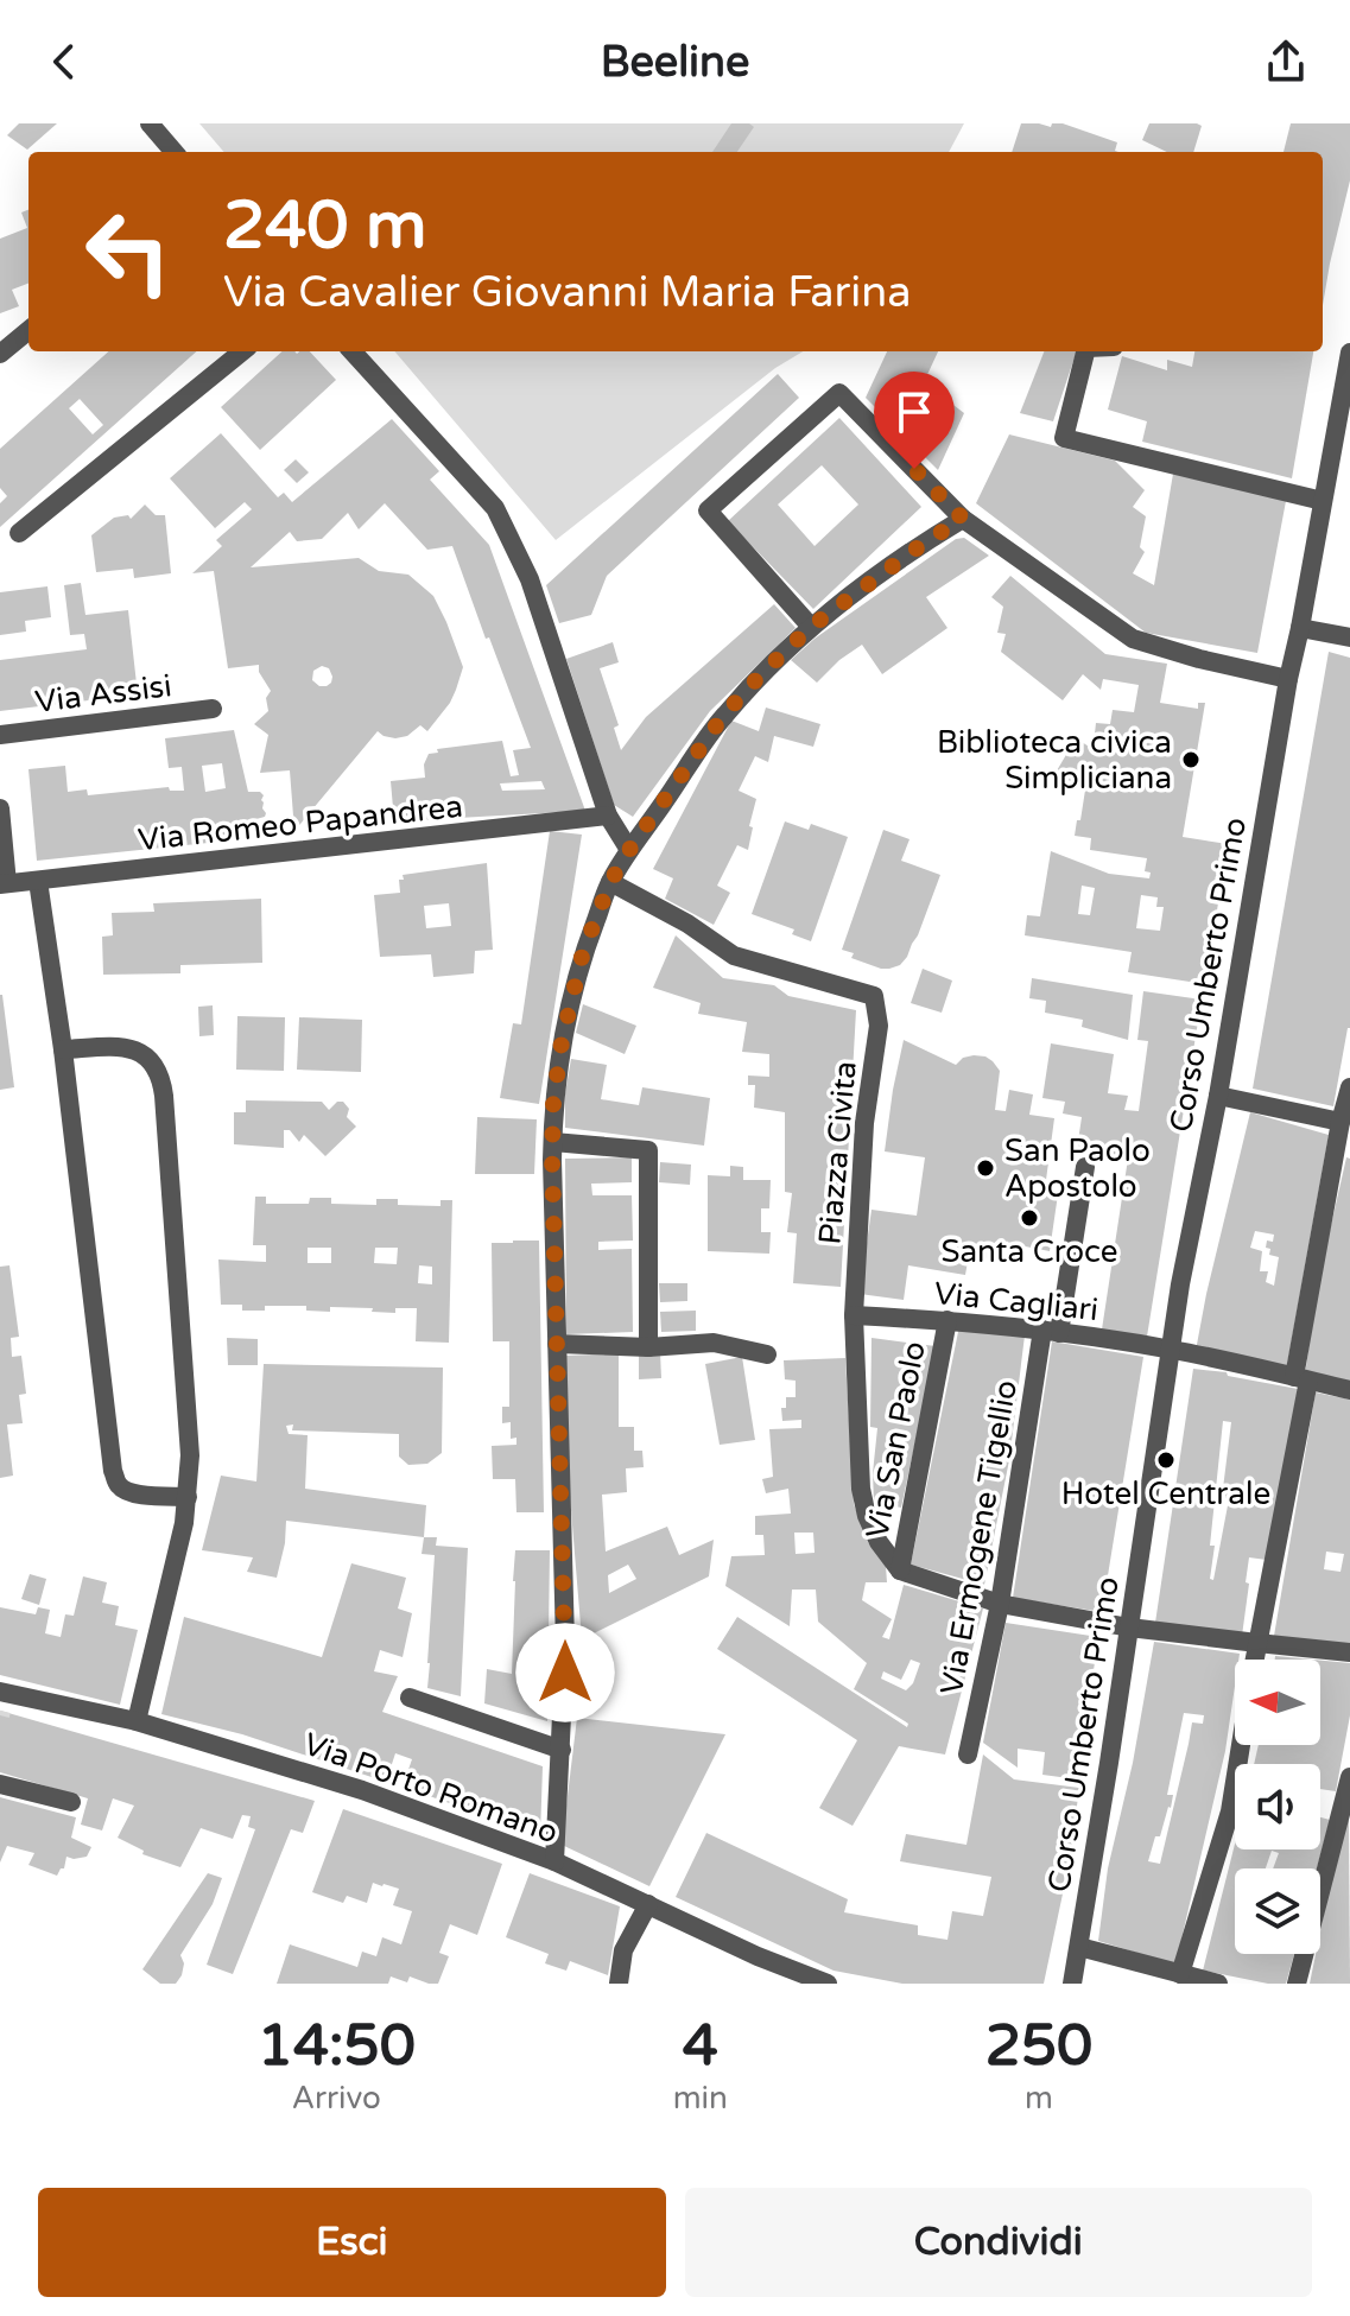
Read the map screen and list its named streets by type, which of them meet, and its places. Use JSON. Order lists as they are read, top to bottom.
{
  "streets": {
    "street": [
      "Via Assisi",
      "Via Romeo Papandrea",
      "Corso Umberto Primo",
      "Piazza Civita",
      "Via Cagliari",
      "Via San Paolo",
      "Via Ermogene Tigellio",
      "Via Porto Romano"
    ]
  },
  "crossings": [
    ["Corso Umberto Primo", "Via Cagliari"],
    ["Piazza Civita", "Via Cagliari"],
    ["Piazza Civita", "Via San Paolo"],
    ["Via Cagliari", "Via San Paolo"],
    ["Via Cagliari", "Via Ermogene Tigellio"]
  ],
  "places": [
    "Biblioteca civica Simpliciana",
    "San Paolo Apostolo",
    "Santa Croce",
    "Hotel Centrale"
  ],
  "north": "left",
  "page": {
    "header": "Beeline",
    "turn": ["240 m", "Via Cavalier Giovanni Maria Farina"],
    "eta": [
      "14:50",
      "Arrivo",
      "4",
      "min",
      "250",
      "m"
    ],
    "buttons": ["Esci", "Condividi"]
  }
}
